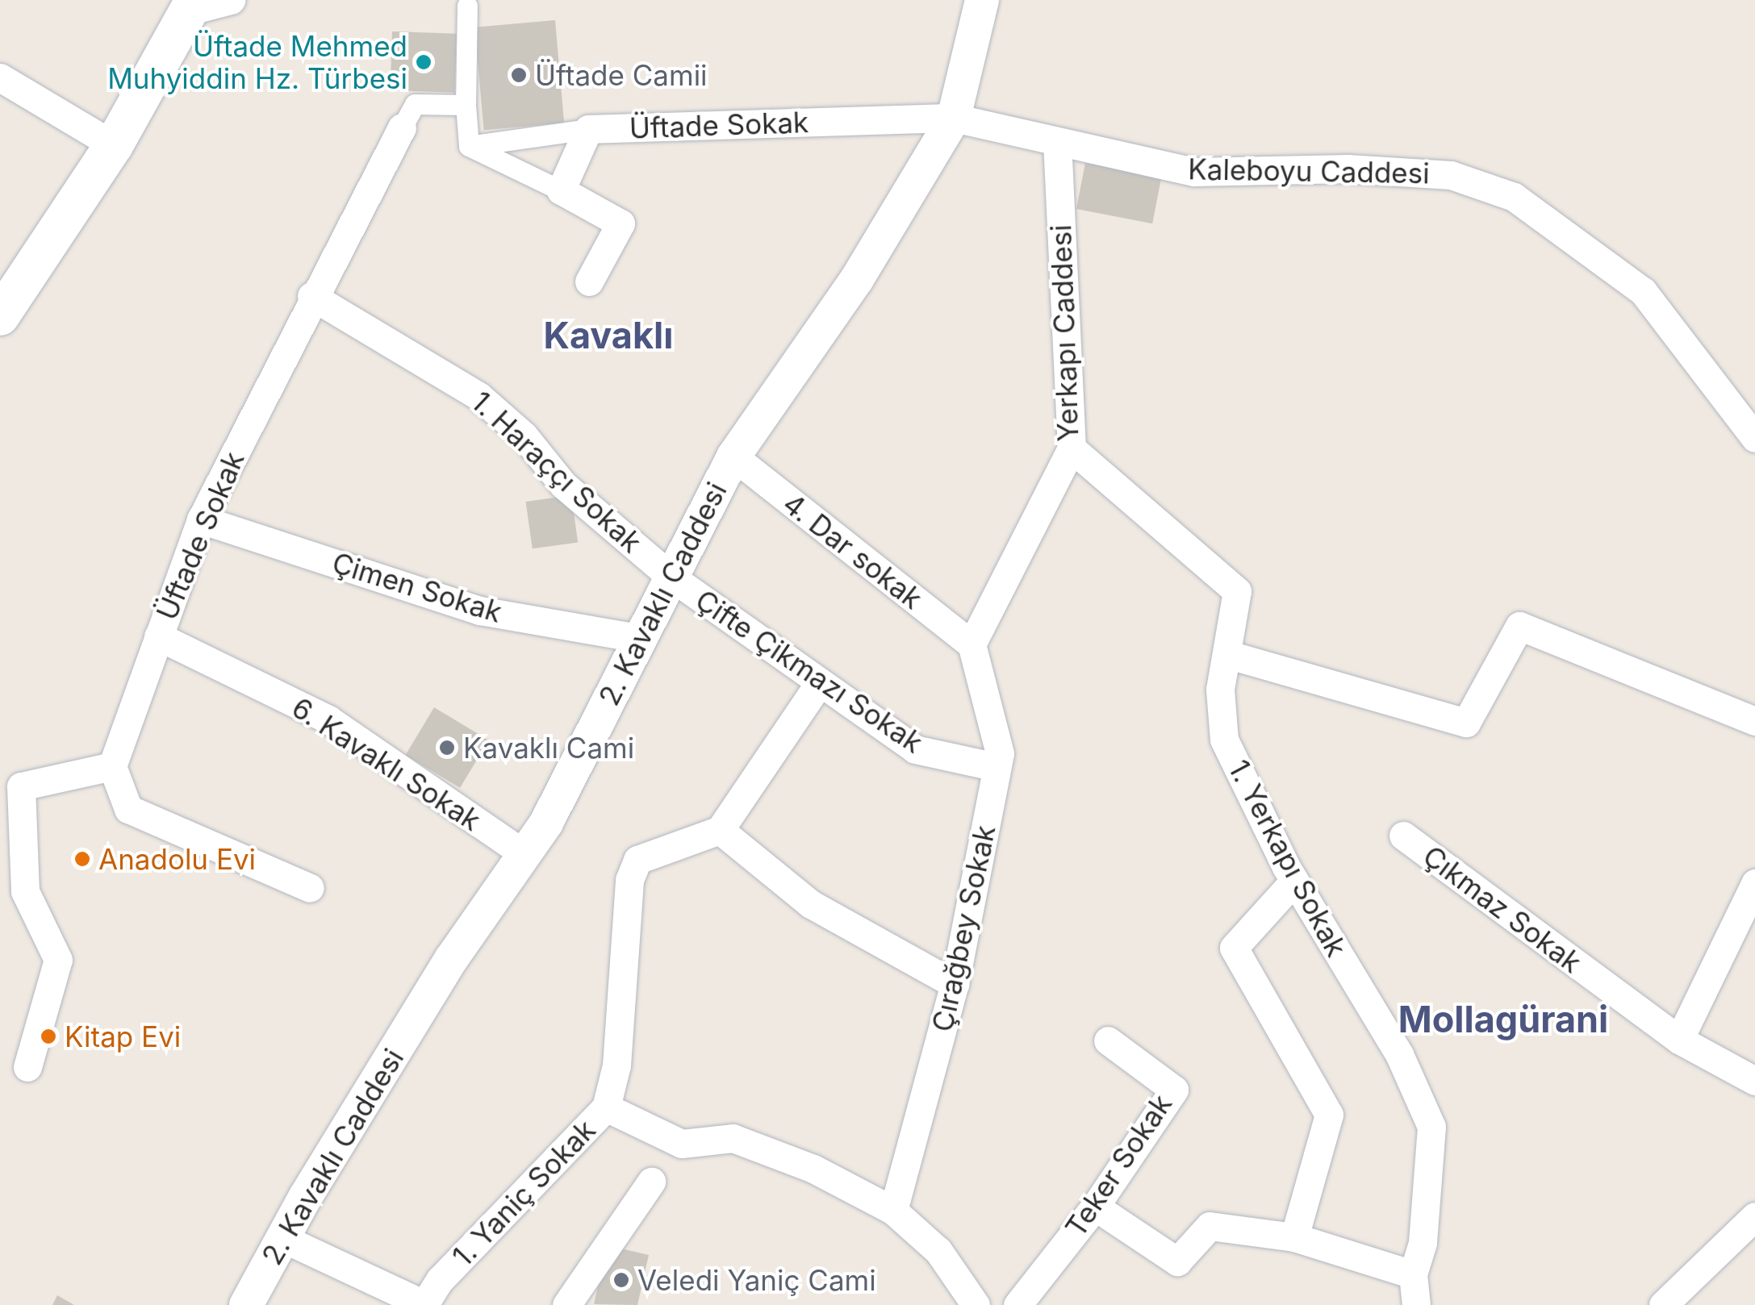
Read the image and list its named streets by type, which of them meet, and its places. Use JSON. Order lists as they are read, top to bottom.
{
  "streets": {
    "street": [
      "Üftade Sokak",
      "Kaleboyu Caddesi",
      "Yerkapı Caddesi",
      "1. Haraççı Sokak",
      "4. Dar sokak",
      "Çimen Sokak",
      "2. Kavaklı Caddesi",
      "Çifte Çikmazı Sokak",
      "6. Kavaklı Sokak",
      "1. Yerkapı Sokak",
      "Çıkmaz Sokak",
      "Çırağbey Sokak",
      "Teker Sokak",
      "1. Yaniç Sokak"
    ]
  },
  "crossings": [
    ["Üftade Sokak", "Kaleboyu Caddesi"],
    ["Üftade Sokak", "1. Haraççı Sokak"],
    ["Üftade Sokak", "Çimen Sokak"],
    ["Üftade Sokak", "2. Kavaklı Caddesi"],
    ["Üftade Sokak", "6. Kavaklı Sokak"],
    ["Kaleboyu Caddesi", "Yerkapı Caddesi"],
    ["Kaleboyu Caddesi", "2. Kavaklı Caddesi"],
    ["Yerkapı Caddesi", "4. Dar sokak"],
    ["Yerkapı Caddesi", "1. Yerkapı Sokak"],
    ["Yerkapı Caddesi", "Çırağbey Sokak"],
    ["1. Haraççı Sokak", "2. Kavaklı Caddesi"],
    ["1. Haraççı Sokak", "Çifte Çikmazı Sokak"],
    ["4. Dar sokak", "2. Kavaklı Caddesi"],
    ["4. Dar sokak", "Çırağbey Sokak"],
    ["Çimen Sokak", "2. Kavaklı Caddesi"],
    ["2. Kavaklı Caddesi", "Çifte Çikmazı Sokak"],
    ["2. Kavaklı Caddesi", "6. Kavaklı Sokak"],
    ["Çifte Çikmazı Sokak", "Çırağbey Sokak"]
  ],
  "districts": ["Kavaklı", "Mollagürani"],
  "places": [
    "Üftade Mehmed Muhyiddin Hz. Türbesi",
    "Üftade Camii",
    "Kavaklı Cami",
    "Anadolu Evi",
    "Kitap Evi",
    "Veledi Yaniç Cami"
  ]
}
